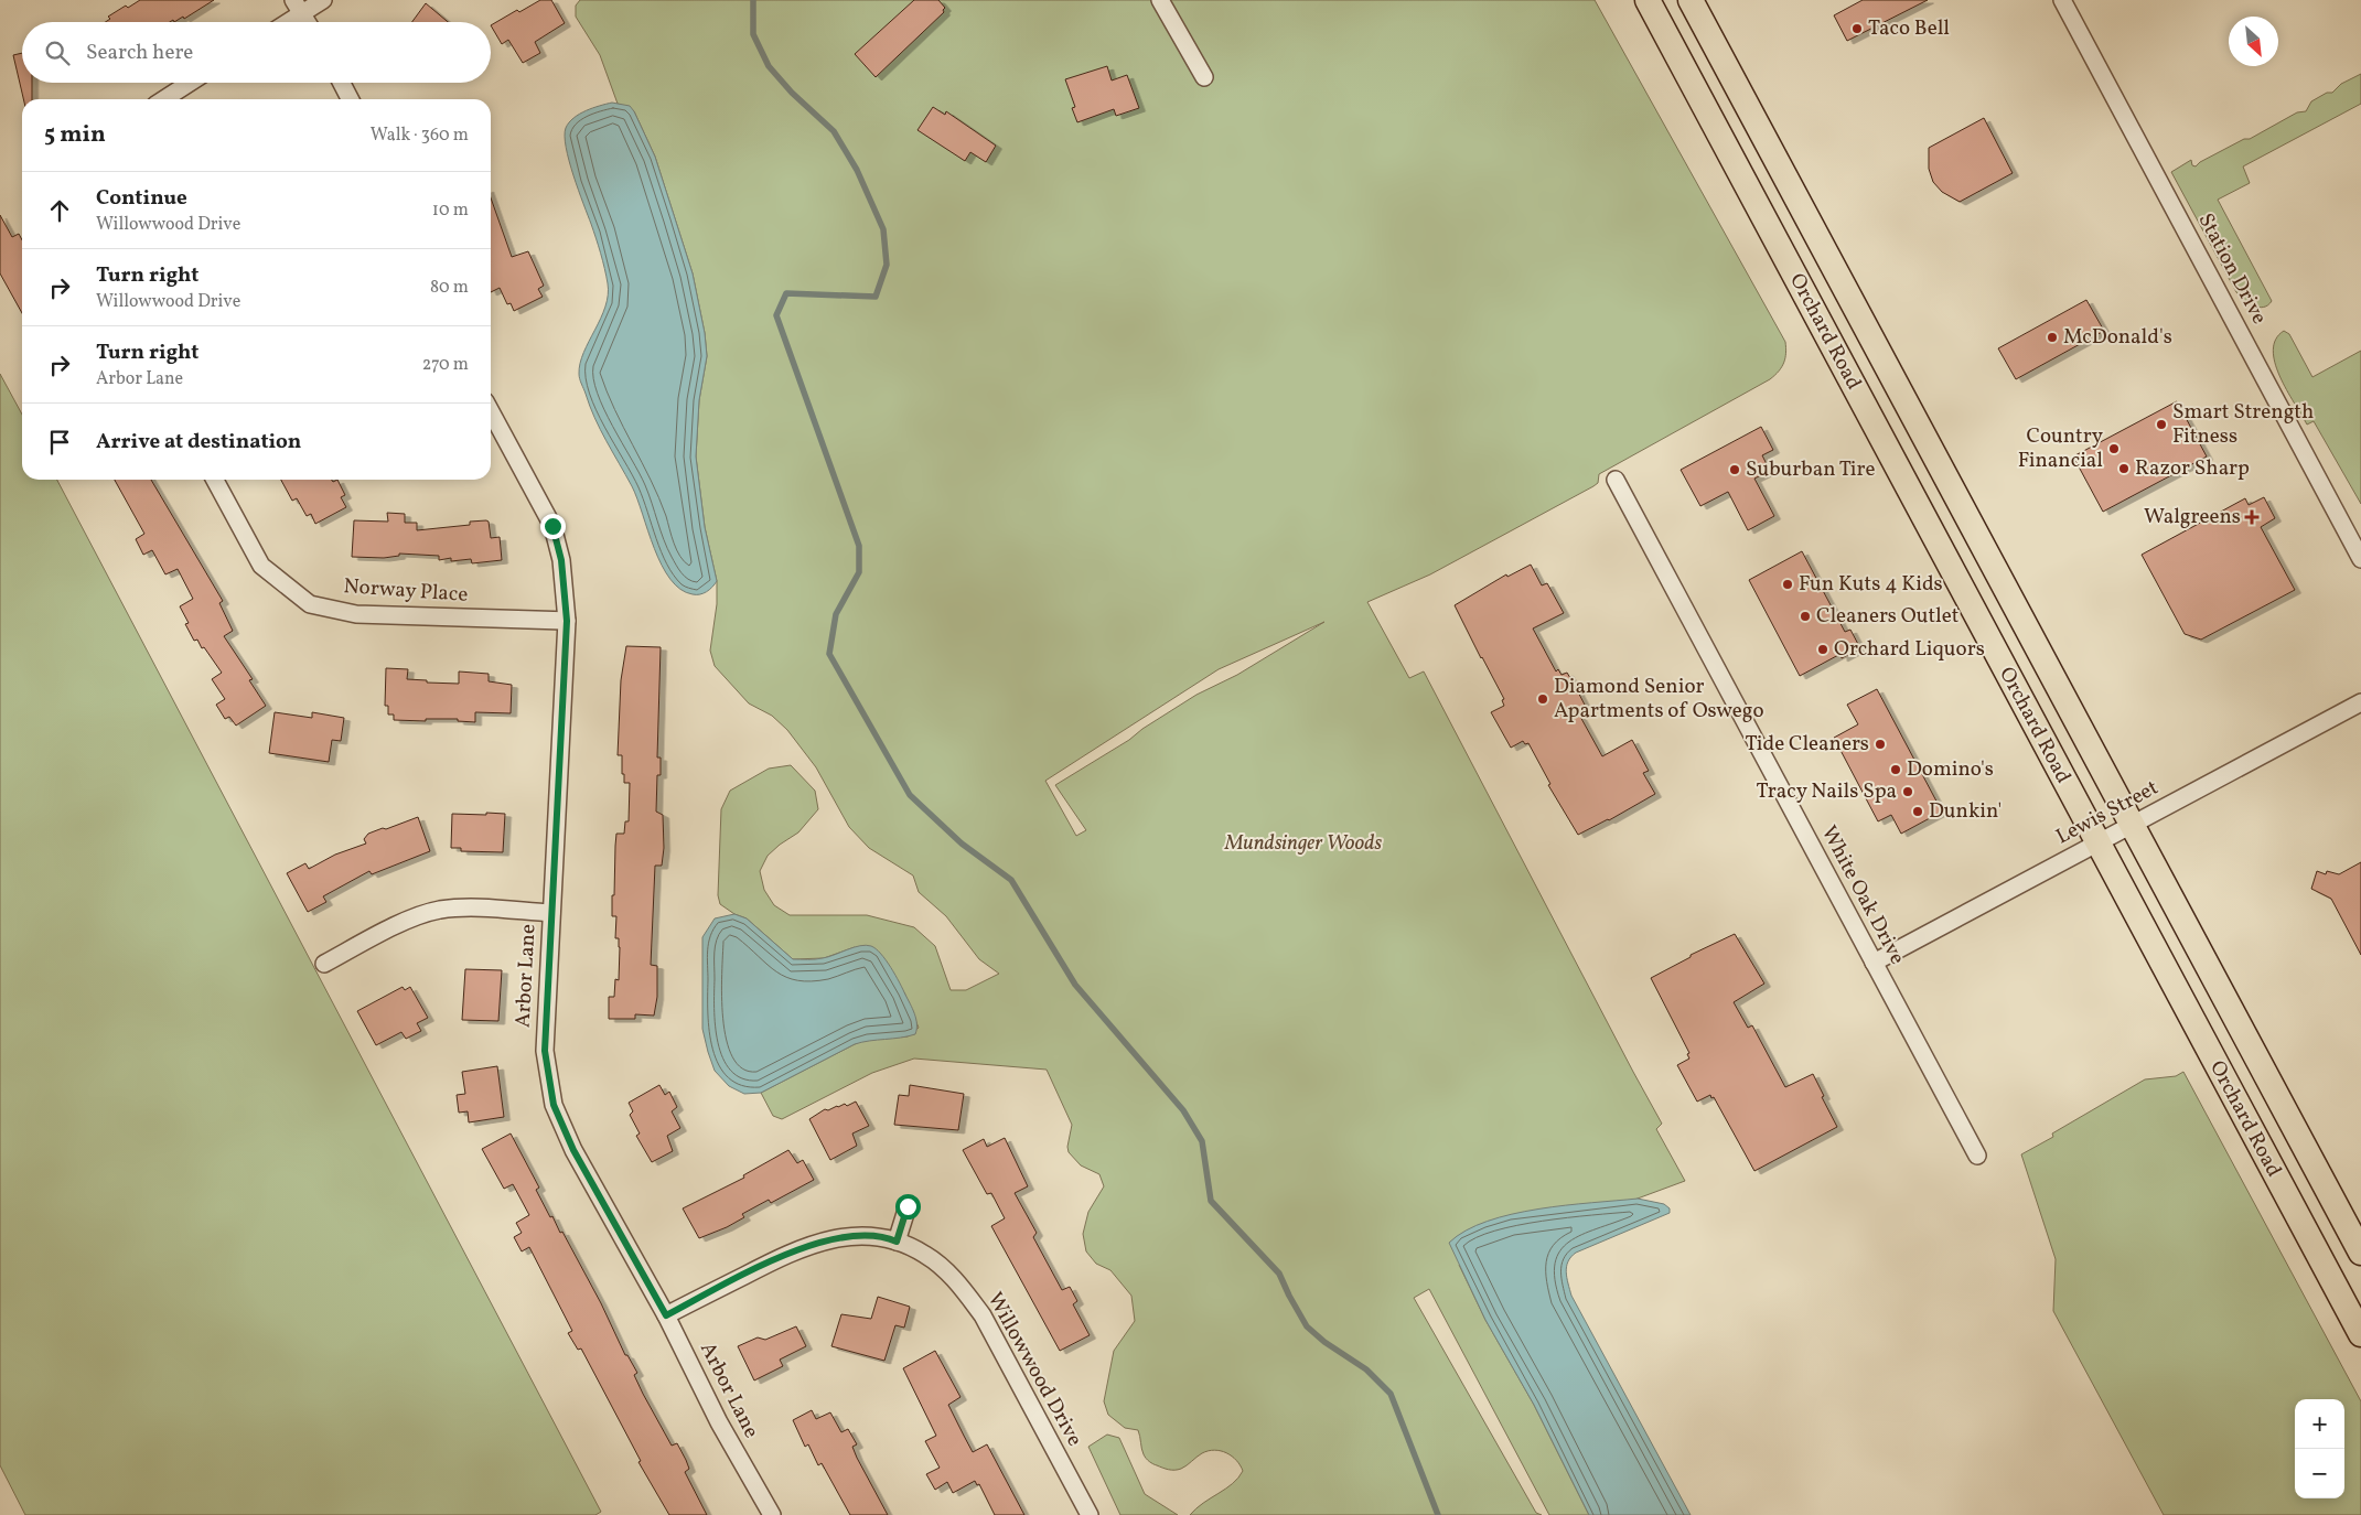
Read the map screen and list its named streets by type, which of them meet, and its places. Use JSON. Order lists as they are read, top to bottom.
{
  "streets": {
    "main road": ["Orchard Road"],
    "street": [
      "Station Drive",
      "Norway Place",
      "Lewis Street",
      "White Oak Drive",
      "Arbor Lane",
      "Willowwood Drive"
    ]
  },
  "crossings": [
    ["Orchard Road", "Lewis Street"],
    ["Norway Place", "Arbor Lane"],
    ["Lewis Street", "White Oak Drive"],
    ["Arbor Lane", "Willowwood Drive"]
  ],
  "parks": ["Mundsinger Woods"],
  "places": {
    "other": [
      "Taco Bell",
      "McDonald's",
      "Smart Strength Fitness",
      "Country Financial",
      "Razor Sharp",
      "Suburban Tire",
      "Fun Kuts 4 Kids",
      "Cleaners Outlet",
      "Orchard Liquors",
      "Diamond Senior Apartments of Oswego",
      "Tide Cleaners",
      "Domino's",
      "Tracy Nails Spa",
      "Dunkin'"
    ],
    "health": ["Walgreens"]
  },
  "north": "bottom right",
  "page": {
    "search": "Search here",
    "heading": ["5 min", "Walk · 360 m"],
    "list": [
      ["Continue", "Willowwood Drive", "10 m"],
      ["Turn right", "Willowwood Drive", "80 m"],
      ["Turn right", "Arbor Lane", "270 m"],
      "Arrive at destination"
    ],
    "map_buttons": ["+", "−"]
  }
}
